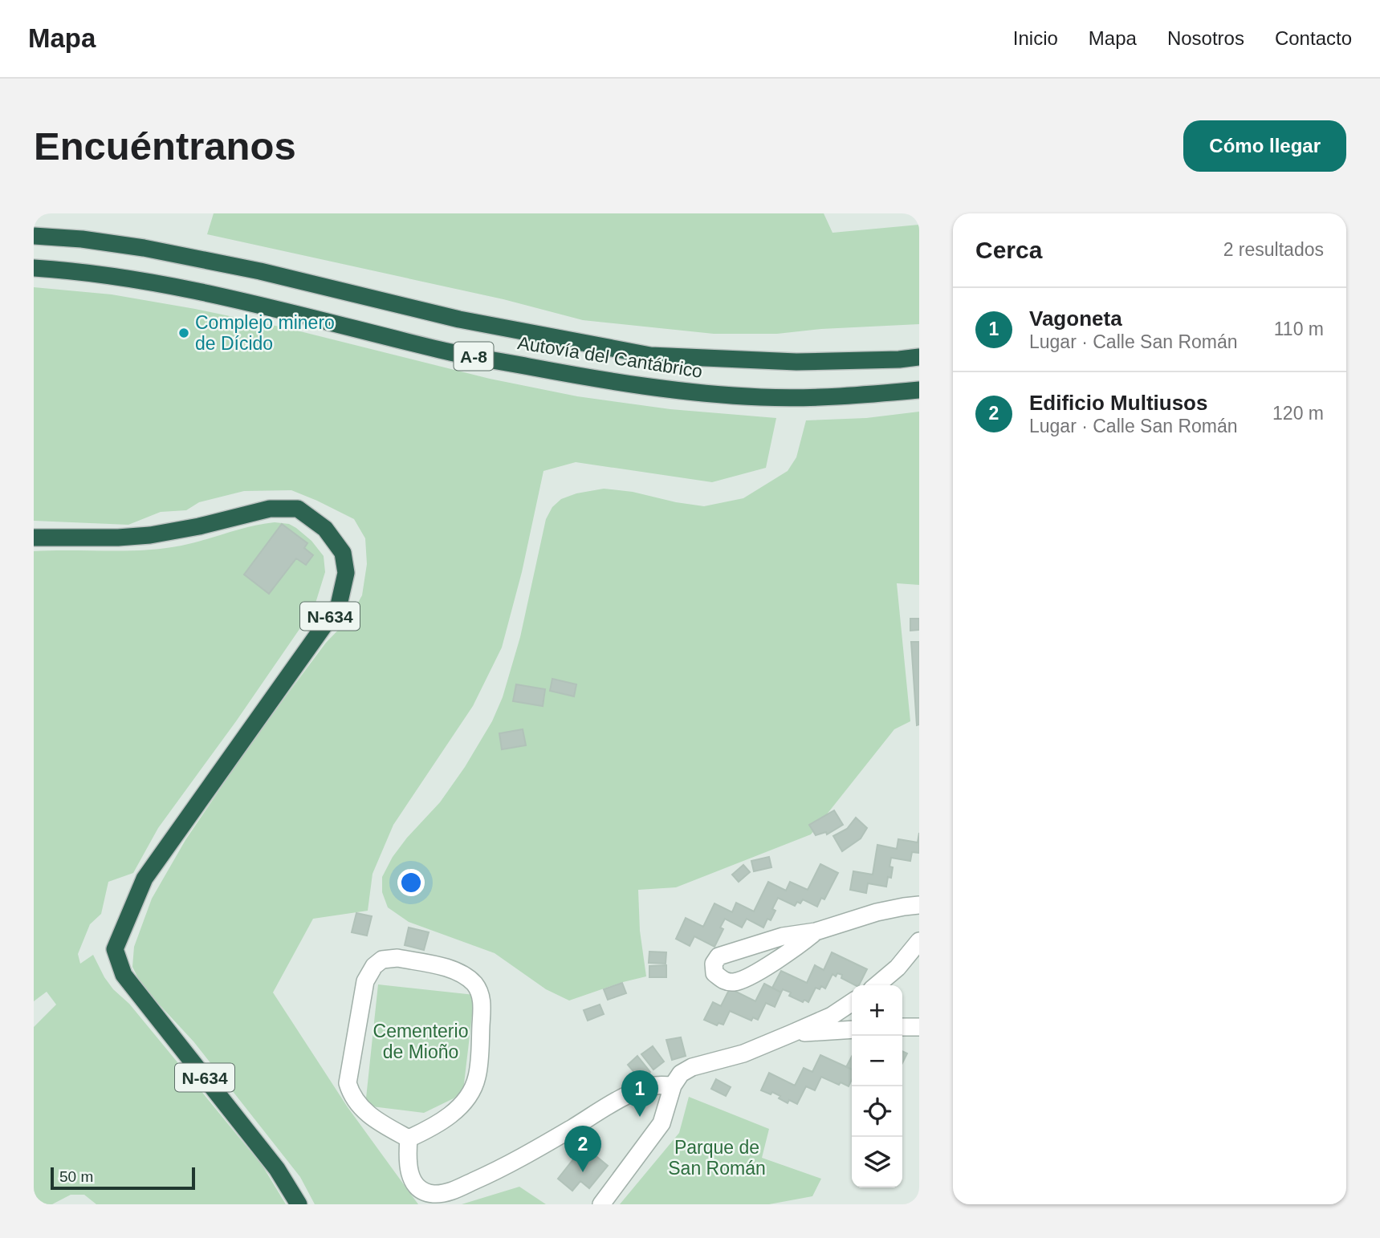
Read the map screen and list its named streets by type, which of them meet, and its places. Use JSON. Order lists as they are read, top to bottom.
{
  "streets": {
    "highway": ["A-8", "Autovía del Cantábrico", "N-634"]
  },
  "parks": ["Cementerio de Mioño", "Parque de San Román"],
  "places": ["Complejo minero de Dícido"],
  "scale_bar": "50 m",
  "page": {
    "header": "Mapa",
    "nav": [
      "Inicio",
      "Mapa",
      "Nosotros",
      "Contacto"
    ],
    "buttons": "Cómo llegar",
    "title": "Encuéntranos",
    "heading": ["Cerca", "2 resultados"],
    "list": [
      {
        "mark": "1",
        "name": "Vagoneta",
        "note": "Lugar · Calle San Román",
        "value": "110 m"
      },
      {
        "mark": "2",
        "name": "Edificio Multiusos",
        "note": "Lugar · Calle San Román",
        "value": "120 m"
      }
    ],
    "map_buttons": ["+", "−"],
    "pins": ["1", "2"],
    "scale": "50 m"
  }
}
